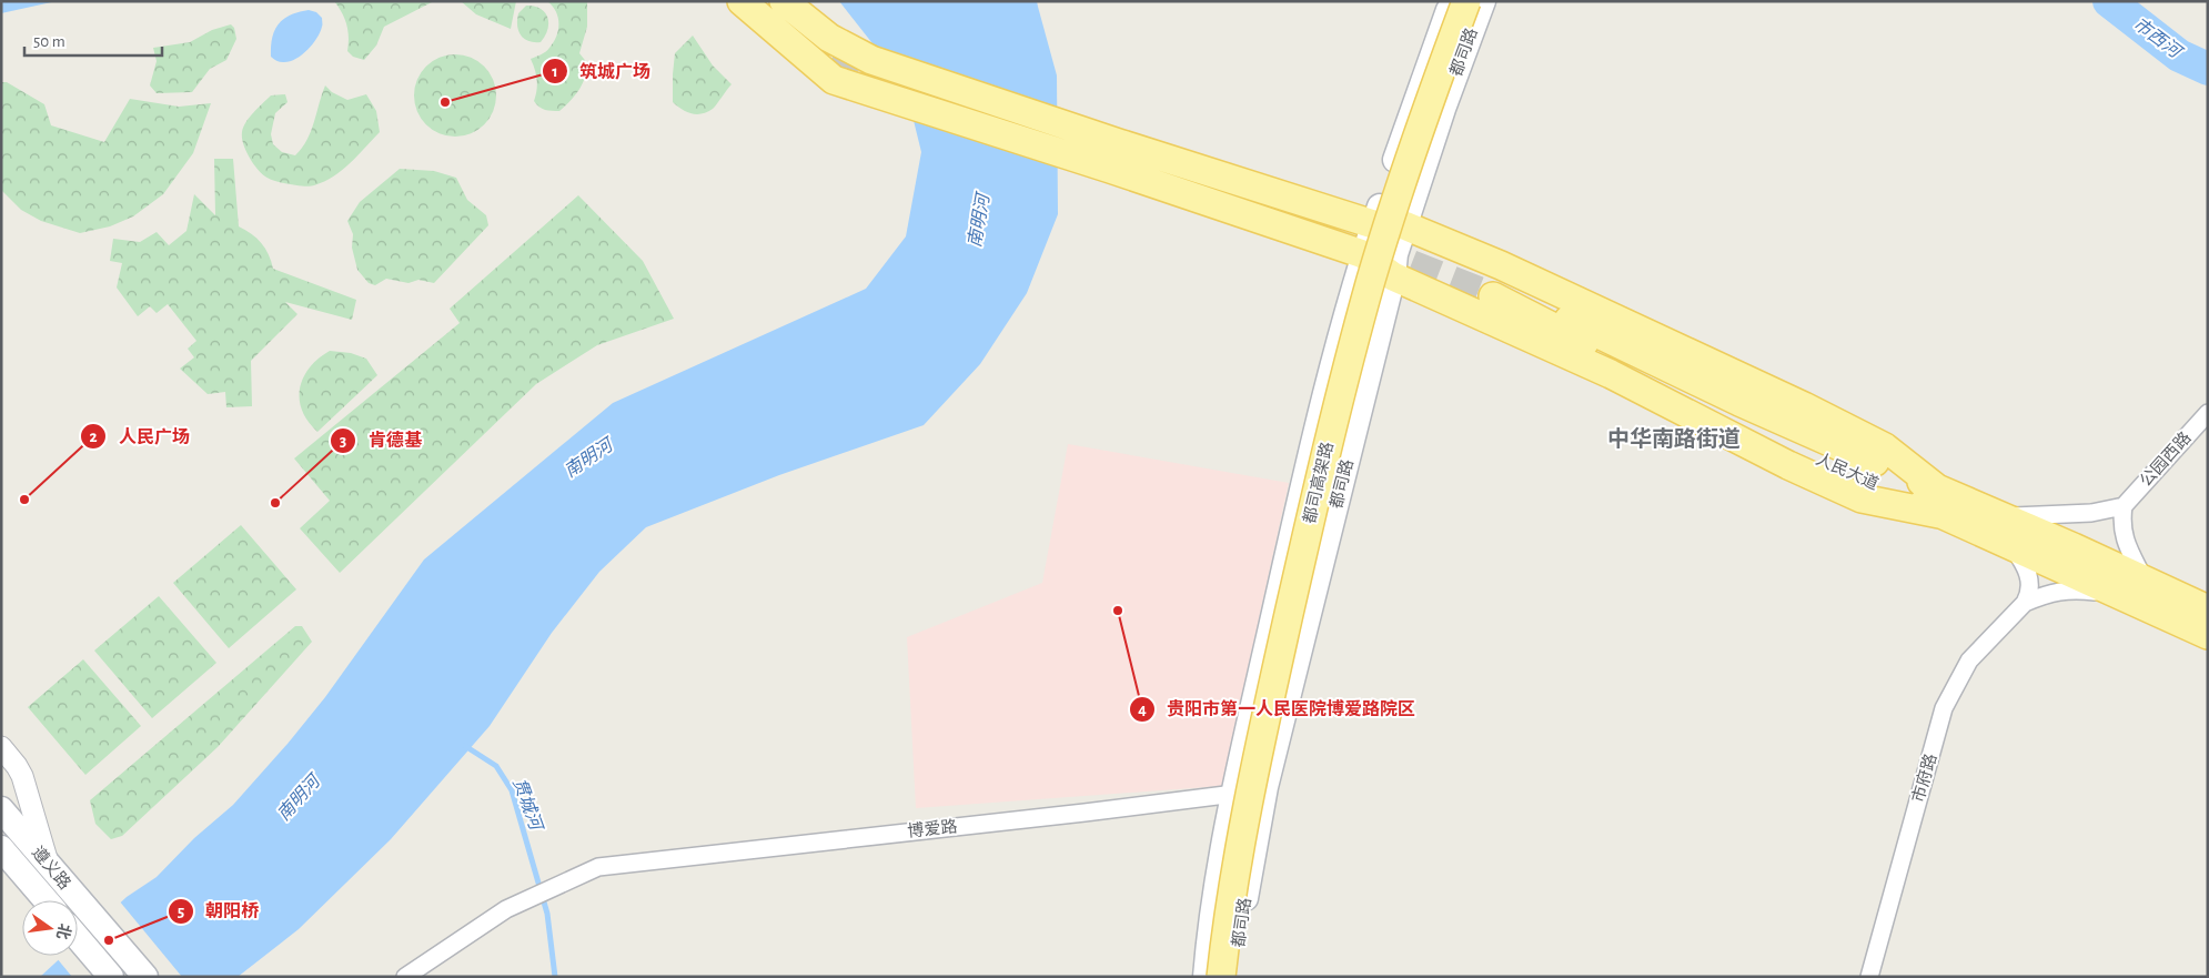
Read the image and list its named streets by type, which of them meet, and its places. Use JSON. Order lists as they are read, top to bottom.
{
  "streets": {
    "main road": [
      "都司路",
      "人民大道",
      "都司高架路",
      "遵义路"
    ],
    "street": ["公园西路", "市府路", "博爱路"]
  },
  "crossings": [
    ["都司路", "博爱路"]
  ],
  "districts": ["中华南路街道"],
  "water": ["市西河", "南明河", "贯城河"],
  "places": [
    "筑城广场",
    "人民广场",
    "肯德基",
    "贵阳市第一人民医院博爱路院区",
    "朝阳桥"
  ],
  "scale_bar": "50 m",
  "north": "right"
}
